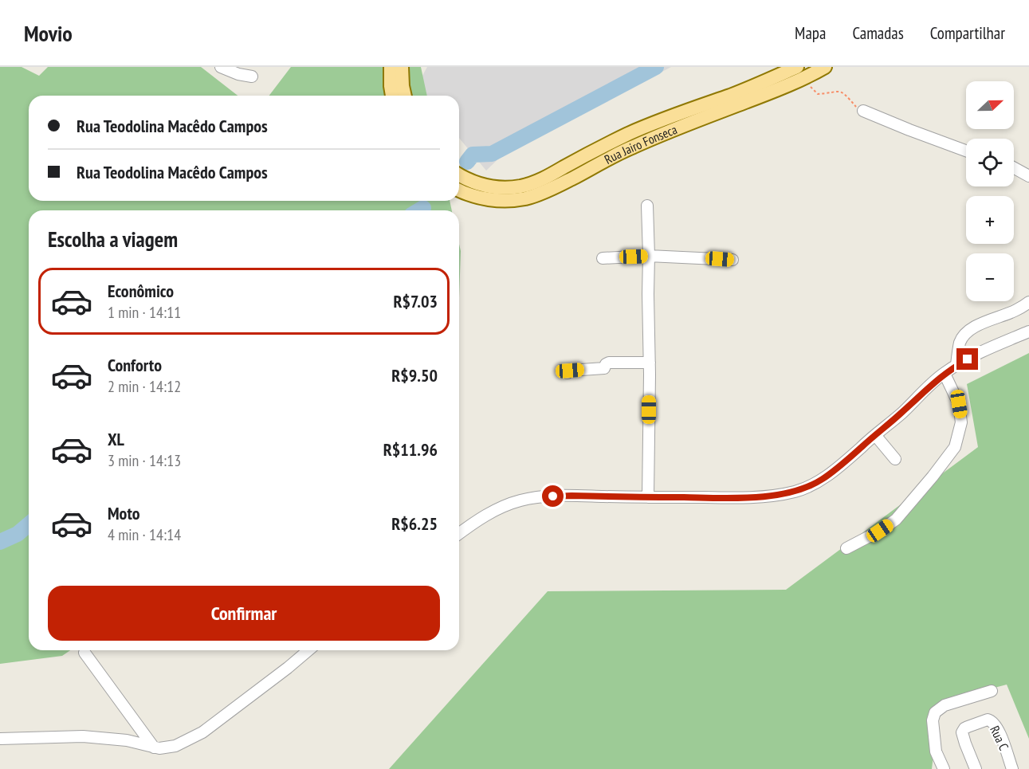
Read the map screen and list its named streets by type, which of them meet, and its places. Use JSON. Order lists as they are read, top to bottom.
{
  "streets": {
    "main road": ["Rua Jairo Fonseca"],
    "street": ["Rua C"]
  },
  "north": "right",
  "page": {
    "header": "Movio",
    "nav": ["Mapa", "Camadas", "Compartilhar"],
    "map_buttons": ["+", "−"],
    "banner": ["Rua Teodolina Macêdo Campos", "Rua Teodolina Macêdo Campos"],
    "heading": "Escolha a viagem",
    "list": [
      {
        "name": "Econômico",
        "note": "1 min · 14:11",
        "value": "R$7.03"
      },
      {
        "name": "Conforto",
        "note": "2 min · 14:12",
        "value": "R$9.50"
      },
      {
        "name": "XL",
        "note": "3 min · 14:13",
        "value": "R$11.96"
      },
      {
        "name": "Moto",
        "note": "4 min · 14:14",
        "value": "R$6.25"
      }
    ],
    "buttons": "Confirmar"
  }
}
